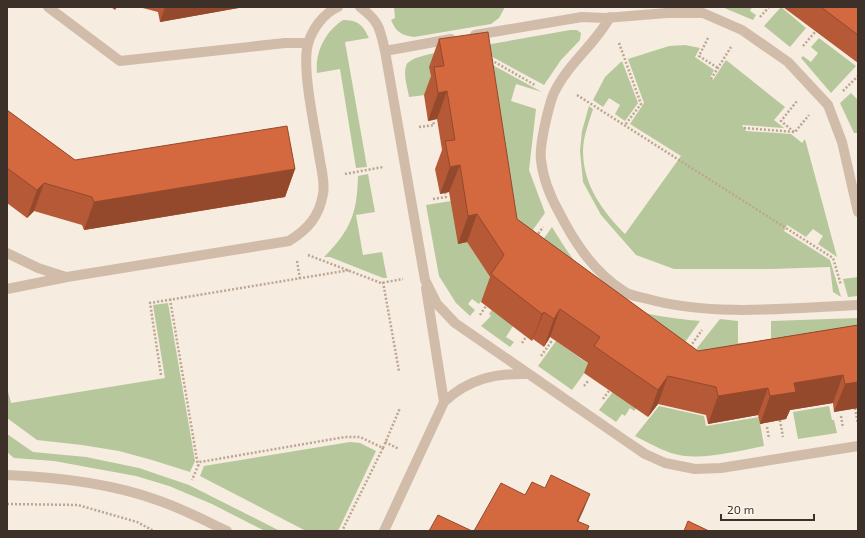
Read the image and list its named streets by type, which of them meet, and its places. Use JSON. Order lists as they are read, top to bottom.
{
  "scale_bar": "20 m"
}
